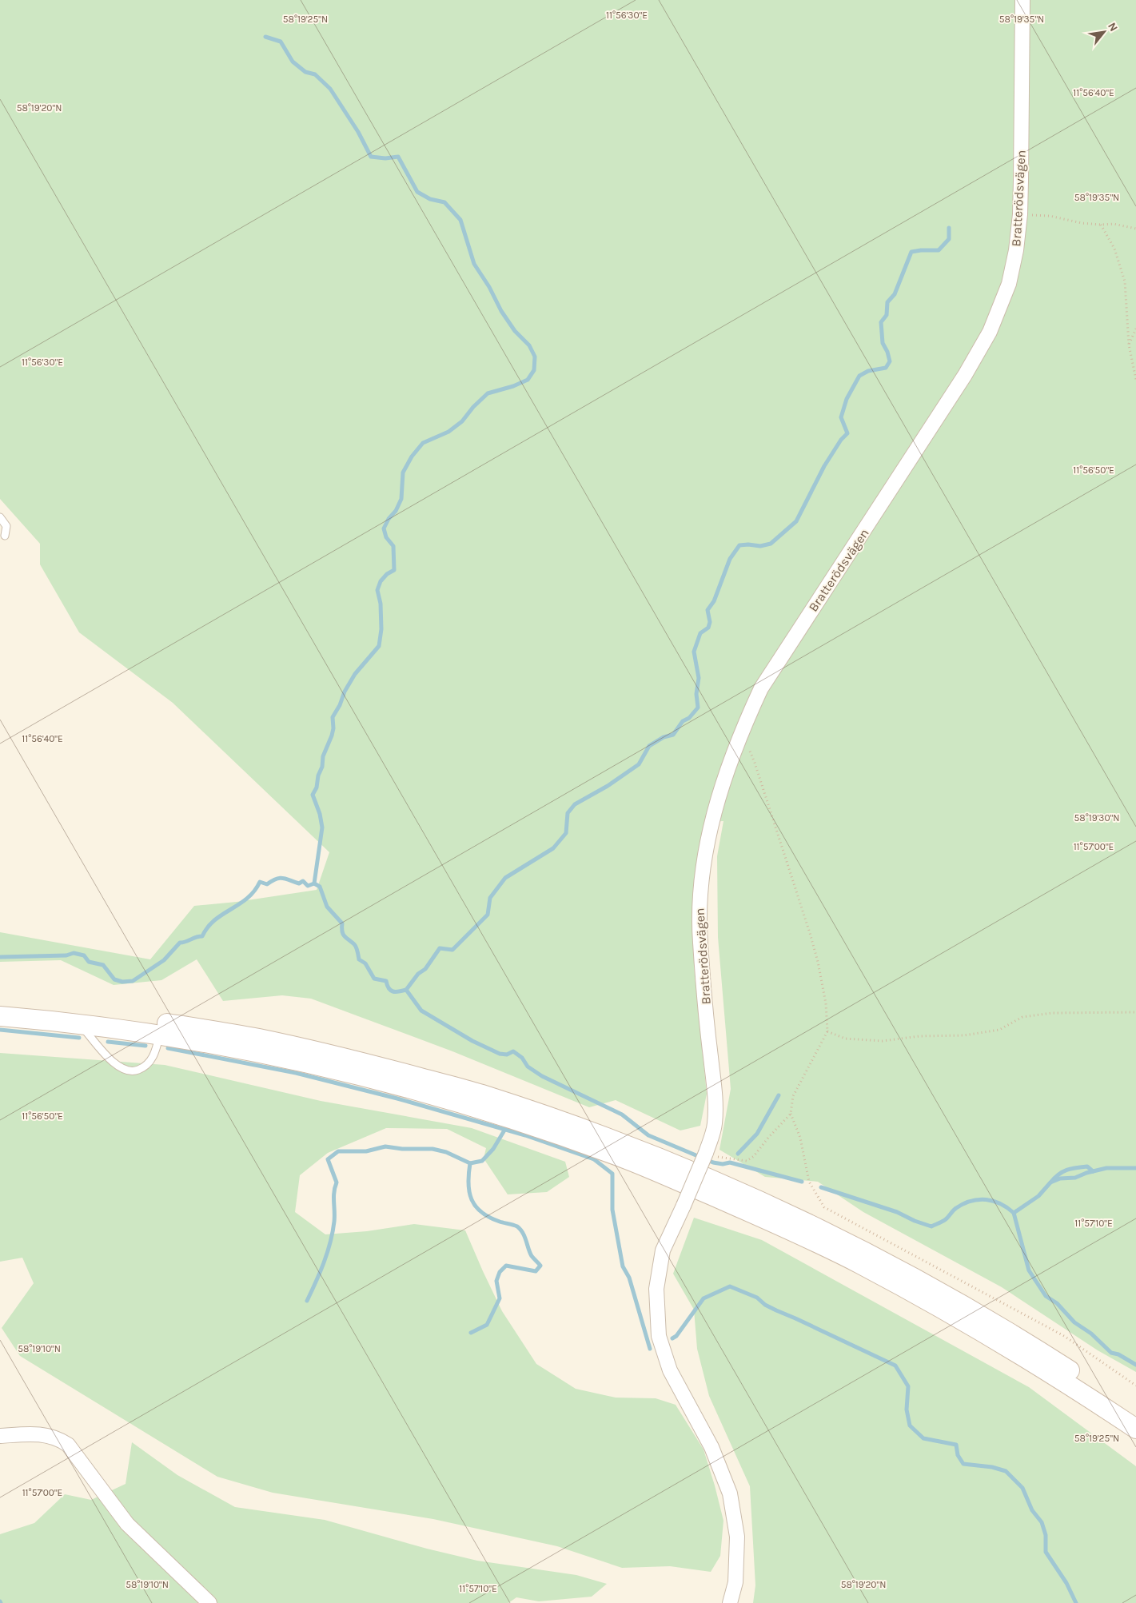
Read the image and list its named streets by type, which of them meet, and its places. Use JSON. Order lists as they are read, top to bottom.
{
  "streets": {
    "street": ["Bratterödsvägen"]
  },
  "north": "top right",
  "coordinates": [
    "11°56'30\"E",
    "58°19'25\"N",
    "58°19'35\"N",
    "11°56'40\"E",
    "58°19'20\"N",
    "11°56'50\"E",
    "58°19'30\"N",
    "11°57'00\"E",
    "11°57'10\"E",
    "58°19'10\"N"
  ]
}
